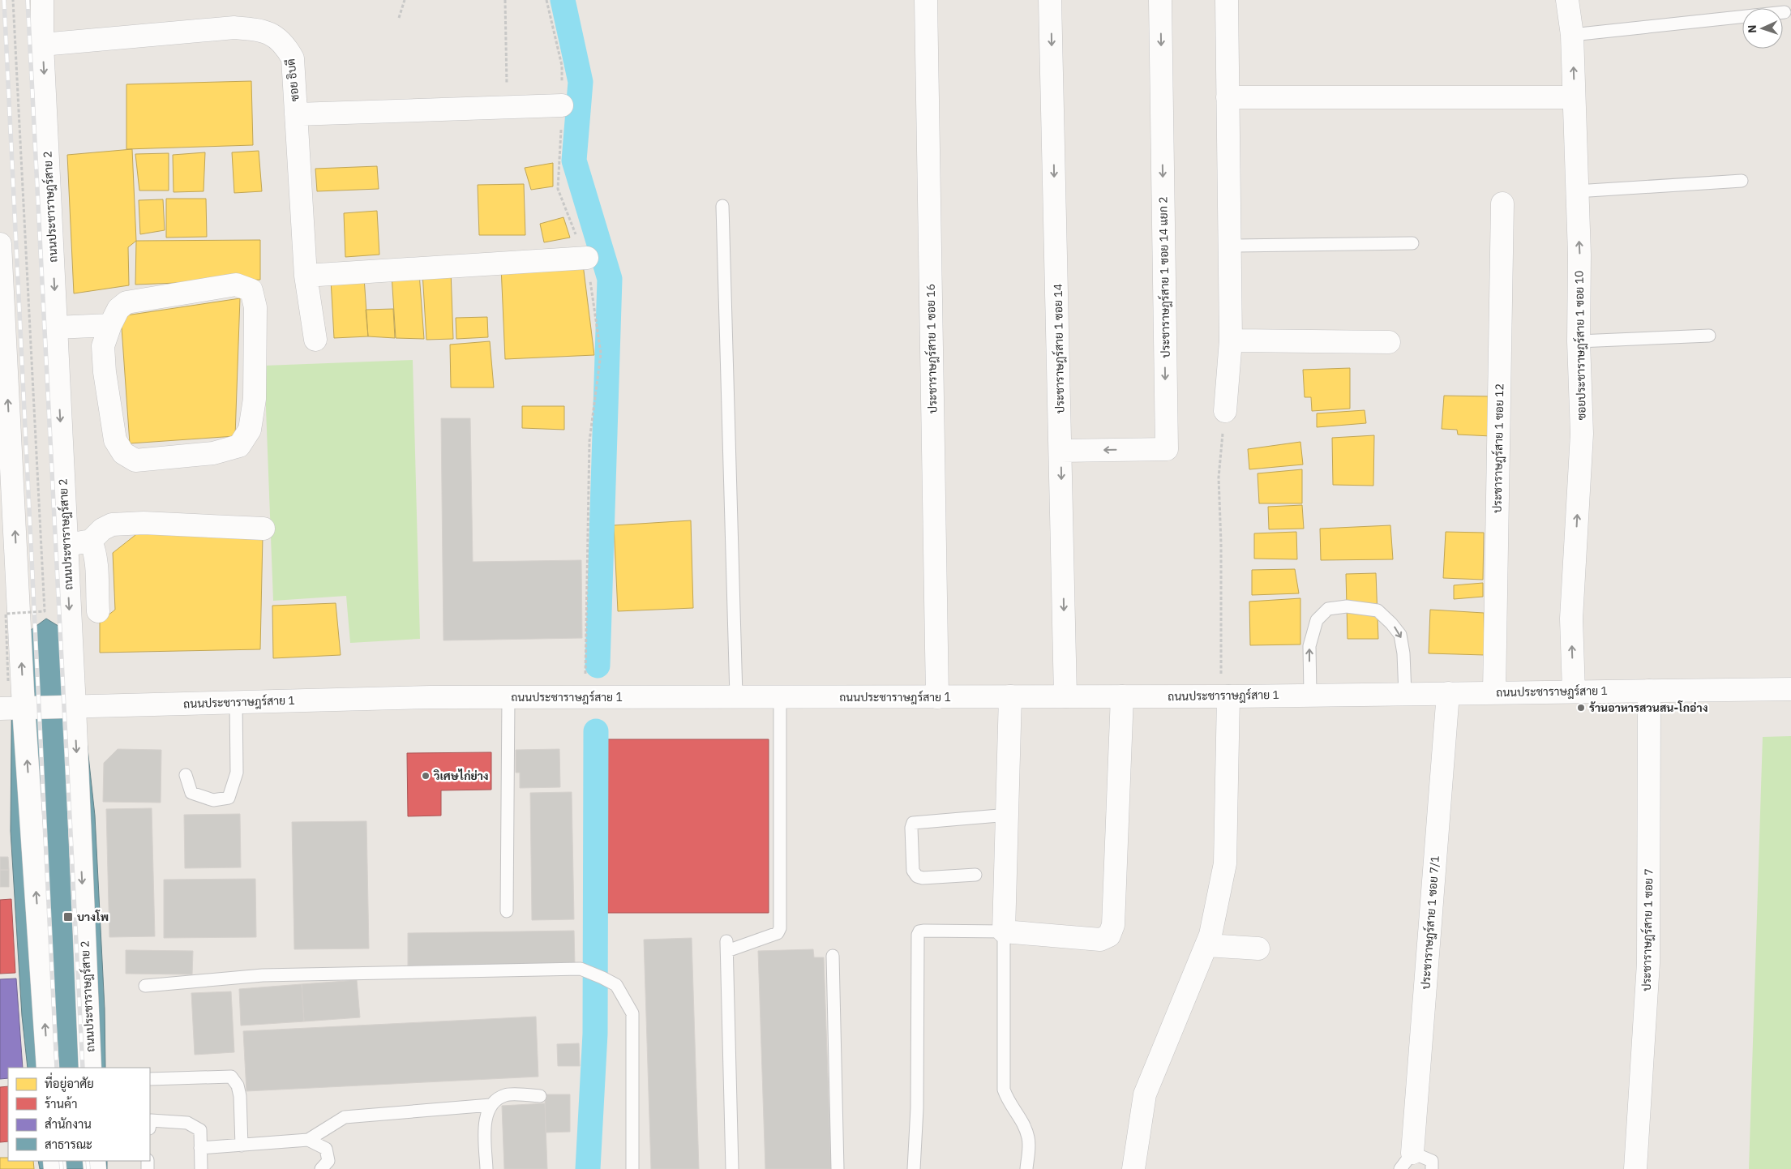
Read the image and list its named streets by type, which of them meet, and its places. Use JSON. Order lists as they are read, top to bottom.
{
  "streets": {
    "street": [
      "ซอย ธิบดี",
      "ถนนประชาราษฎร์สาย 2",
      "ประชาราษฎร์สาย 1 ซอย 14 แยก 2",
      "ซอยประชาราษฎร์สาย 1 ซอย 10",
      "ประชาราษฎร์สาย 1 ซอย 16",
      "ประชาราษฎร์สาย 1 ซอย 14",
      "ประชาราษฎร์สาย 1 ซอย 12",
      "ถนนประชาราษฎร์สาย 1",
      "ประชาราษฎร์สาย 1 ซอย 7/1",
      "ประชาราษฎร์สาย 1 ซอย 7"
    ]
  },
  "crossings": [
    ["ซอย ธิบดี", "ถนนประชาราษฎร์สาย 2"],
    ["ถนนประชาราษฎร์สาย 2", "ถนนประชาราษฎร์สาย 1"],
    ["ประชาราษฎร์สาย 1 ซอย 14 แยก 2", "ประชาราษฎร์สาย 1 ซอย 14"],
    ["ซอยประชาราษฎร์สาย 1 ซอย 10", "ถนนประชาราษฎร์สาย 1"],
    ["ประชาราษฎร์สาย 1 ซอย 16", "ถนนประชาราษฎร์สาย 1"],
    ["ประชาราษฎร์สาย 1 ซอย 14", "ถนนประชาราษฎร์สาย 1"],
    ["ประชาราษฎร์สาย 1 ซอย 12", "ถนนประชาราษฎร์สาย 1"],
    ["ถนนประชาราษฎร์สาย 1", "ประชาราษฎร์สาย 1 ซอย 7/1"],
    ["ถนนประชาราษฎร์สาย 1", "ประชาราษฎร์สาย 1 ซอย 7"]
  ],
  "one_way": ["ซอยประชาราษฎร์สาย 1 ซอย 10"],
  "places": {
    "other": ["ร้านอาหารสวนสน-โกอ่าง", "วิเศษไก่ย่าง"],
    "transit": ["บางโพ"]
  },
  "legend": [
    "ที่อยู่อาศัย",
    "ร้านค้า",
    "สำนักงาน",
    "สาธารณะ"
  ],
  "north": "left"
}
